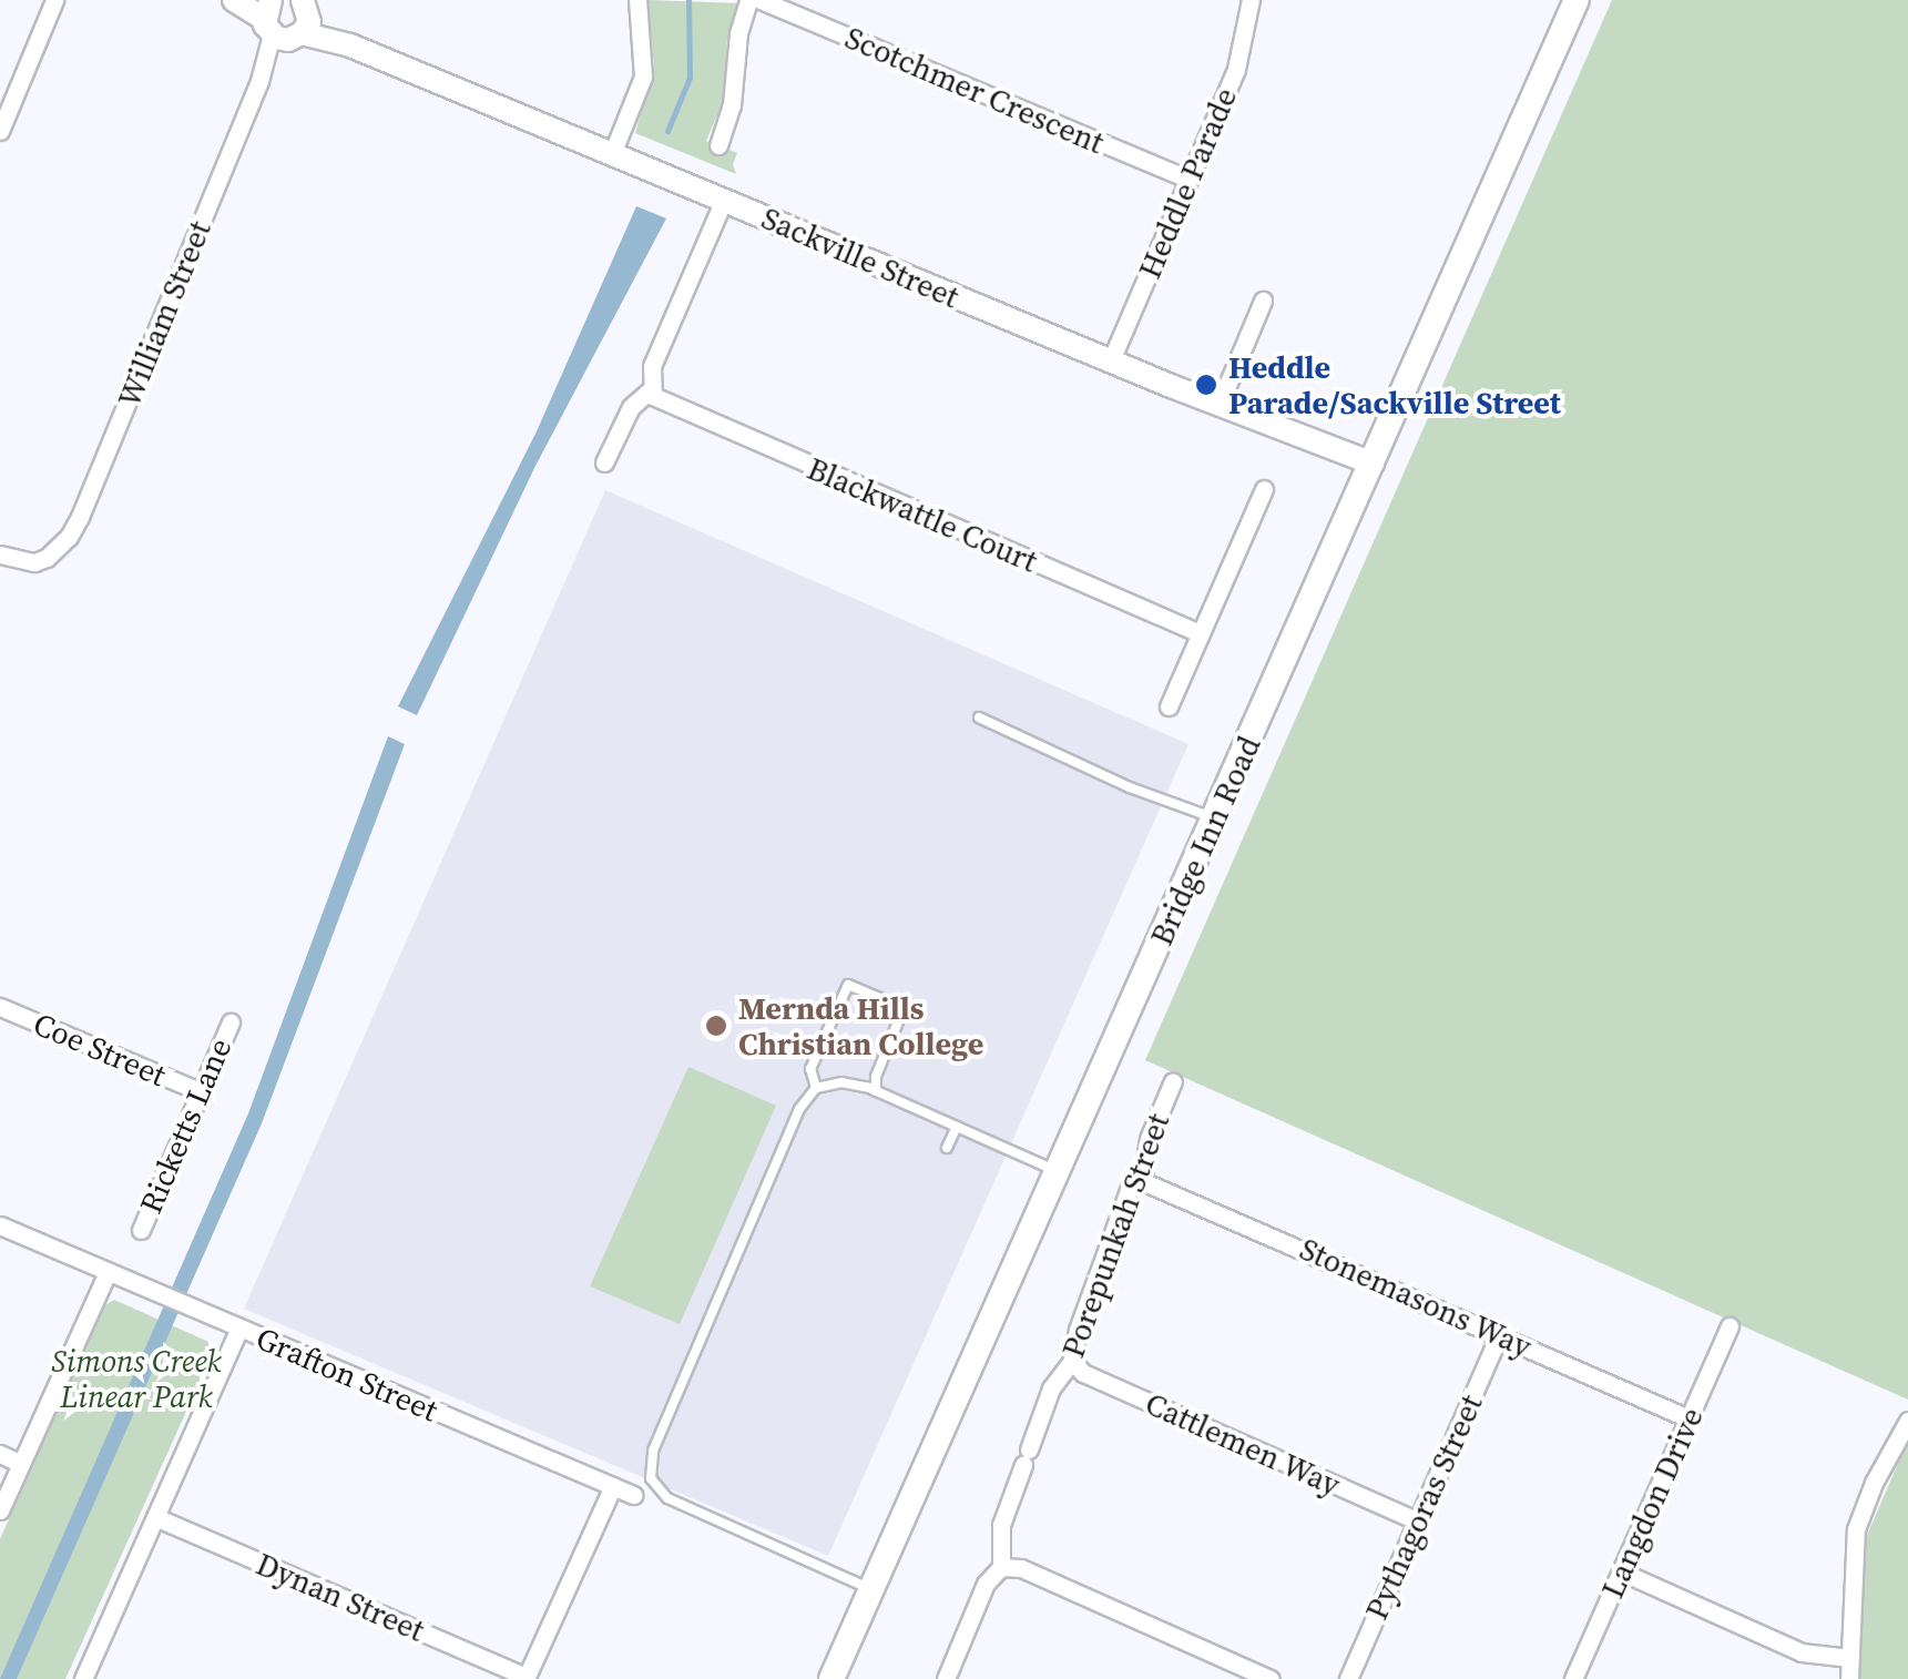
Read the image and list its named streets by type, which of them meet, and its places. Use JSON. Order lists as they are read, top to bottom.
{
  "streets": {
    "main road": ["Bridge Inn Road"],
    "street": [
      "Scotchmer Crescent",
      "Heddle Parade",
      "Sackville Street",
      "William Street",
      "Blackwattle Court",
      "Coe Street",
      "Ricketts Lane",
      "Porepunkah Street",
      "Stonemasons Way",
      "Grafton Street",
      "Cattlemen Way",
      "Langdon Drive",
      "Pythagoras Street",
      "Dynan Street"
    ]
  },
  "crossings": [
    ["Scotchmer Crescent", "Heddle Parade"],
    ["Heddle Parade", "Sackville Street"],
    ["Sackville Street", "William Street"],
    ["Sackville Street", "Bridge Inn Road"],
    ["Coe Street", "Ricketts Lane"],
    ["Porepunkah Street", "Stonemasons Way"],
    ["Porepunkah Street", "Cattlemen Way"],
    ["Stonemasons Way", "Langdon Drive"],
    ["Stonemasons Way", "Pythagoras Street"],
    ["Cattlemen Way", "Pythagoras Street"]
  ],
  "parks": ["Simons Creek Linear Park"],
  "places": ["Heddle Parade/Sackville Street", "Mernda Hills Christian College"]
}
